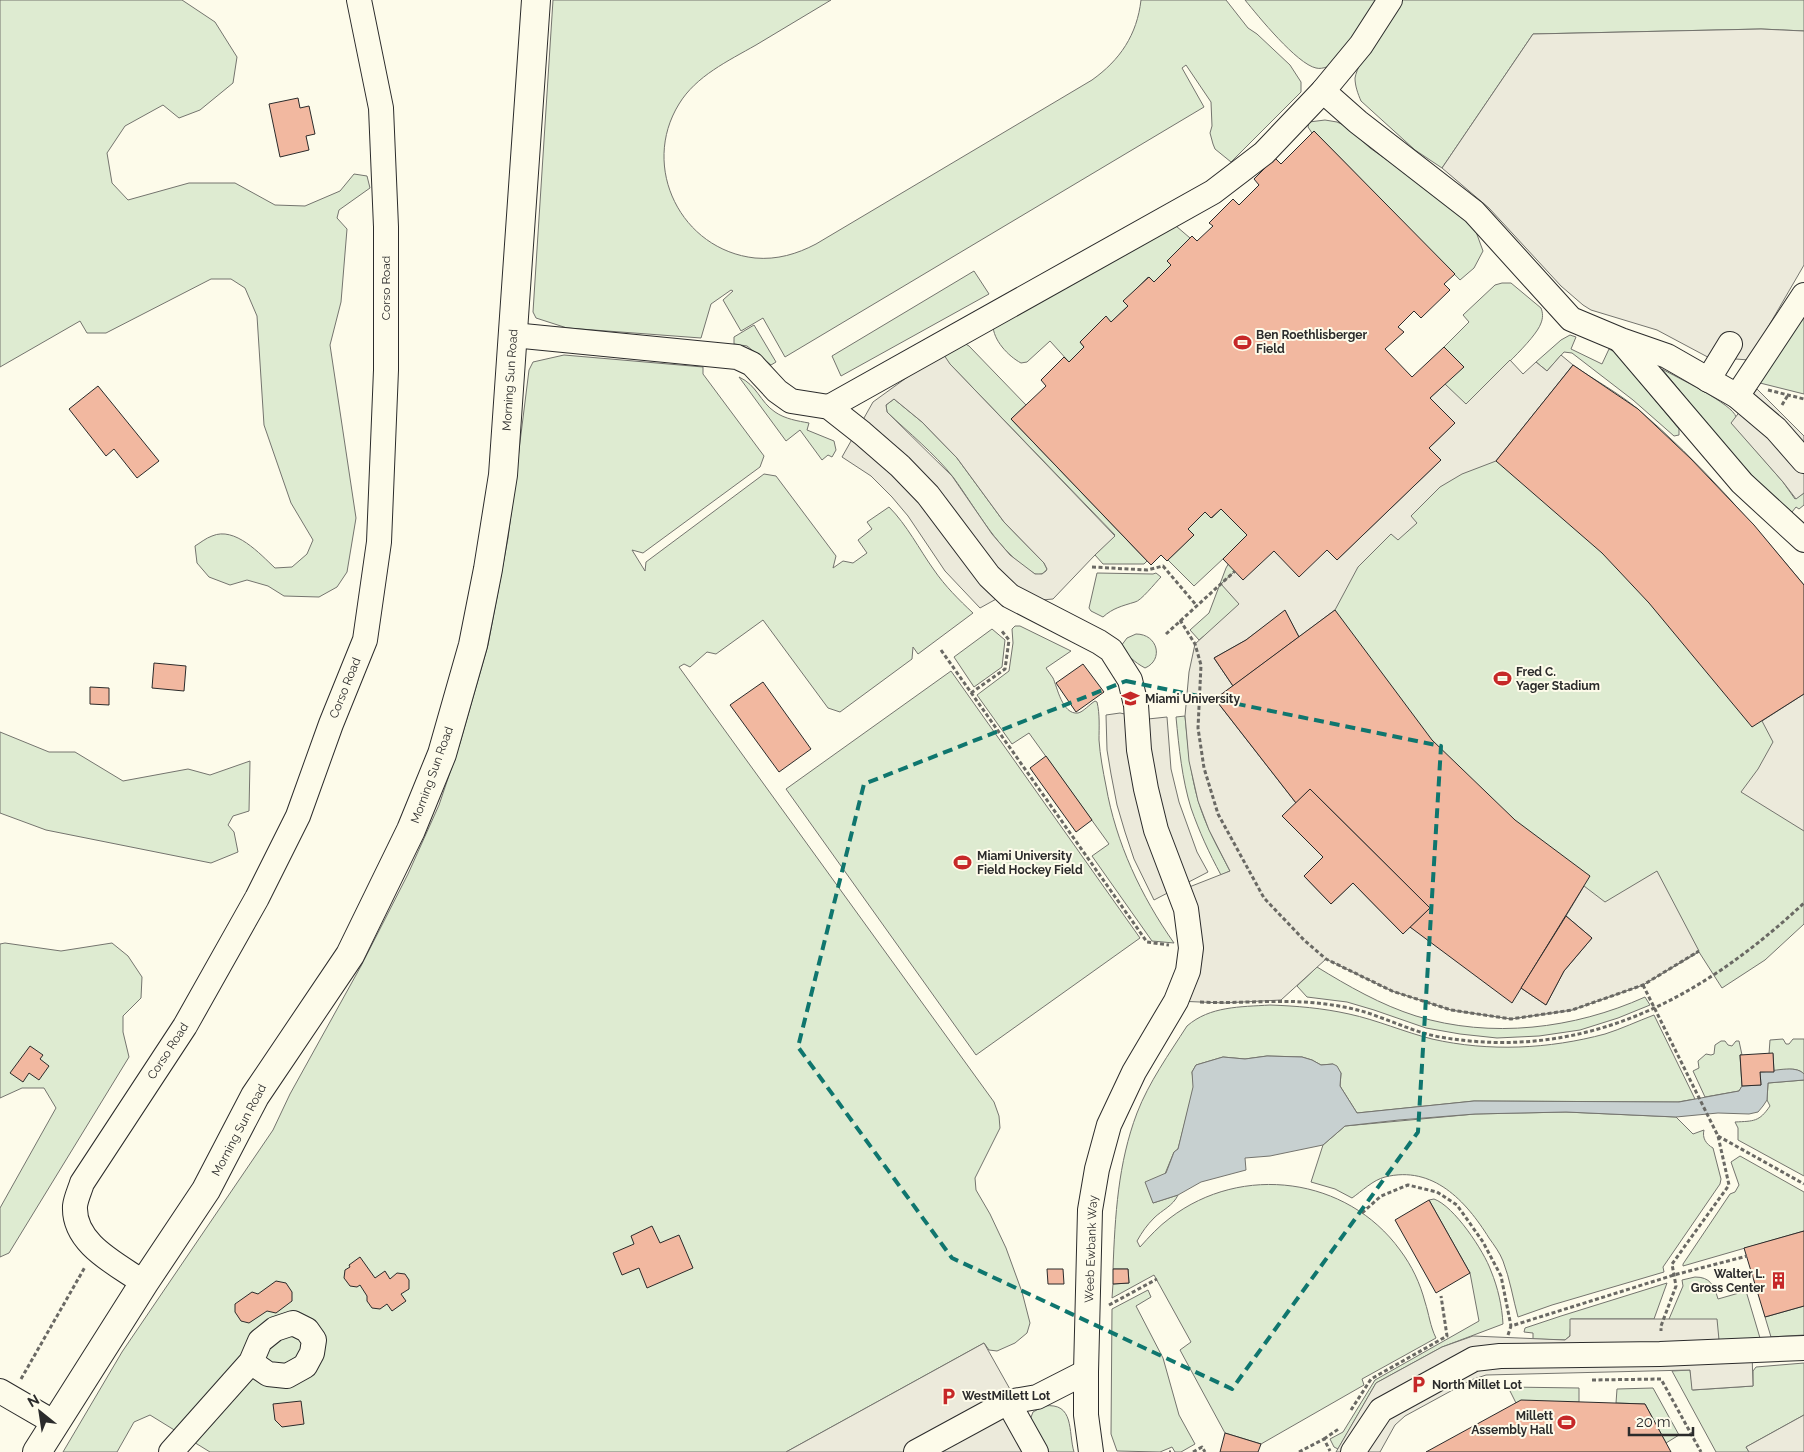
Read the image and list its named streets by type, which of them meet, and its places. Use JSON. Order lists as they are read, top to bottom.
{
  "streets": {
    "main road": ["Morning Sun Road"],
    "street": ["Corso Road", "Weeb Ewbank Way"]
  },
  "crossings": [
    ["Corso Road", "Morning Sun Road"]
  ],
  "places": {
    "sports": [
      "Ben Roethlisberger Field",
      "Fred C. Yager Stadium",
      "Miami University Field Hockey Field",
      "Millett Assembly Hall"
    ],
    "school or university": ["Miami University"],
    "building": ["Walter L. Gross Center"],
    "parking": ["North Millet Lot", "WestMillett Lot"]
  },
  "scale_bar": "20 m",
  "north": "top left"
}
